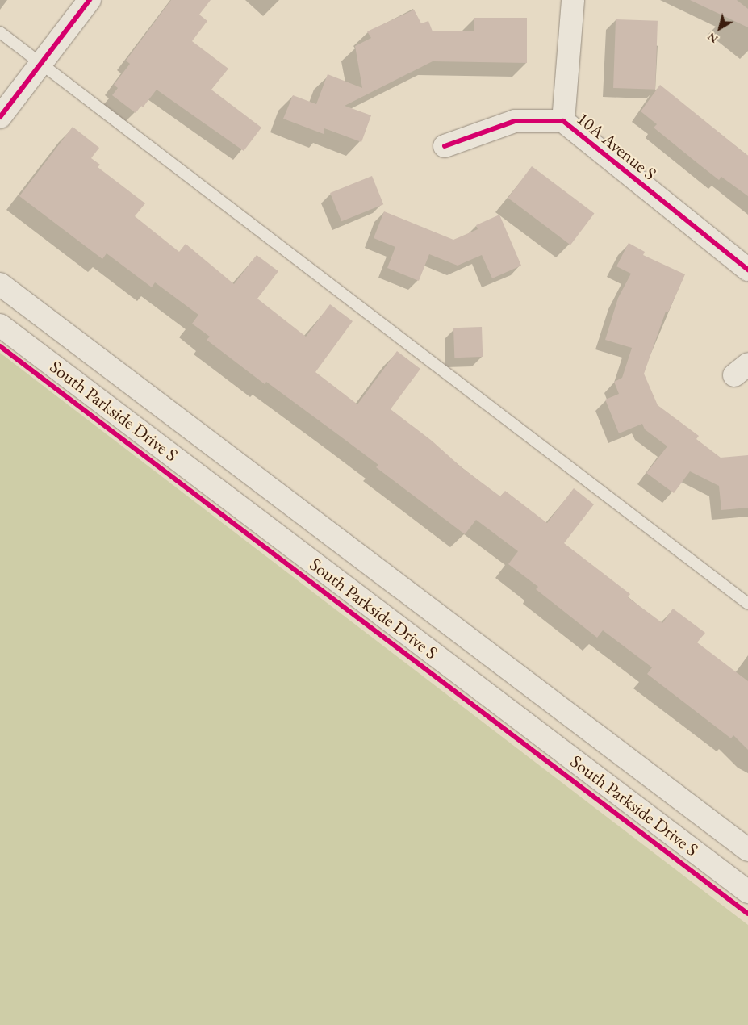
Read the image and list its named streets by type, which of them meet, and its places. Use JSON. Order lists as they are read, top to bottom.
{
  "streets": {
    "main road": ["10A Avenue S", "South Parkside Drive S"]
  },
  "north": "bottom left"
}
